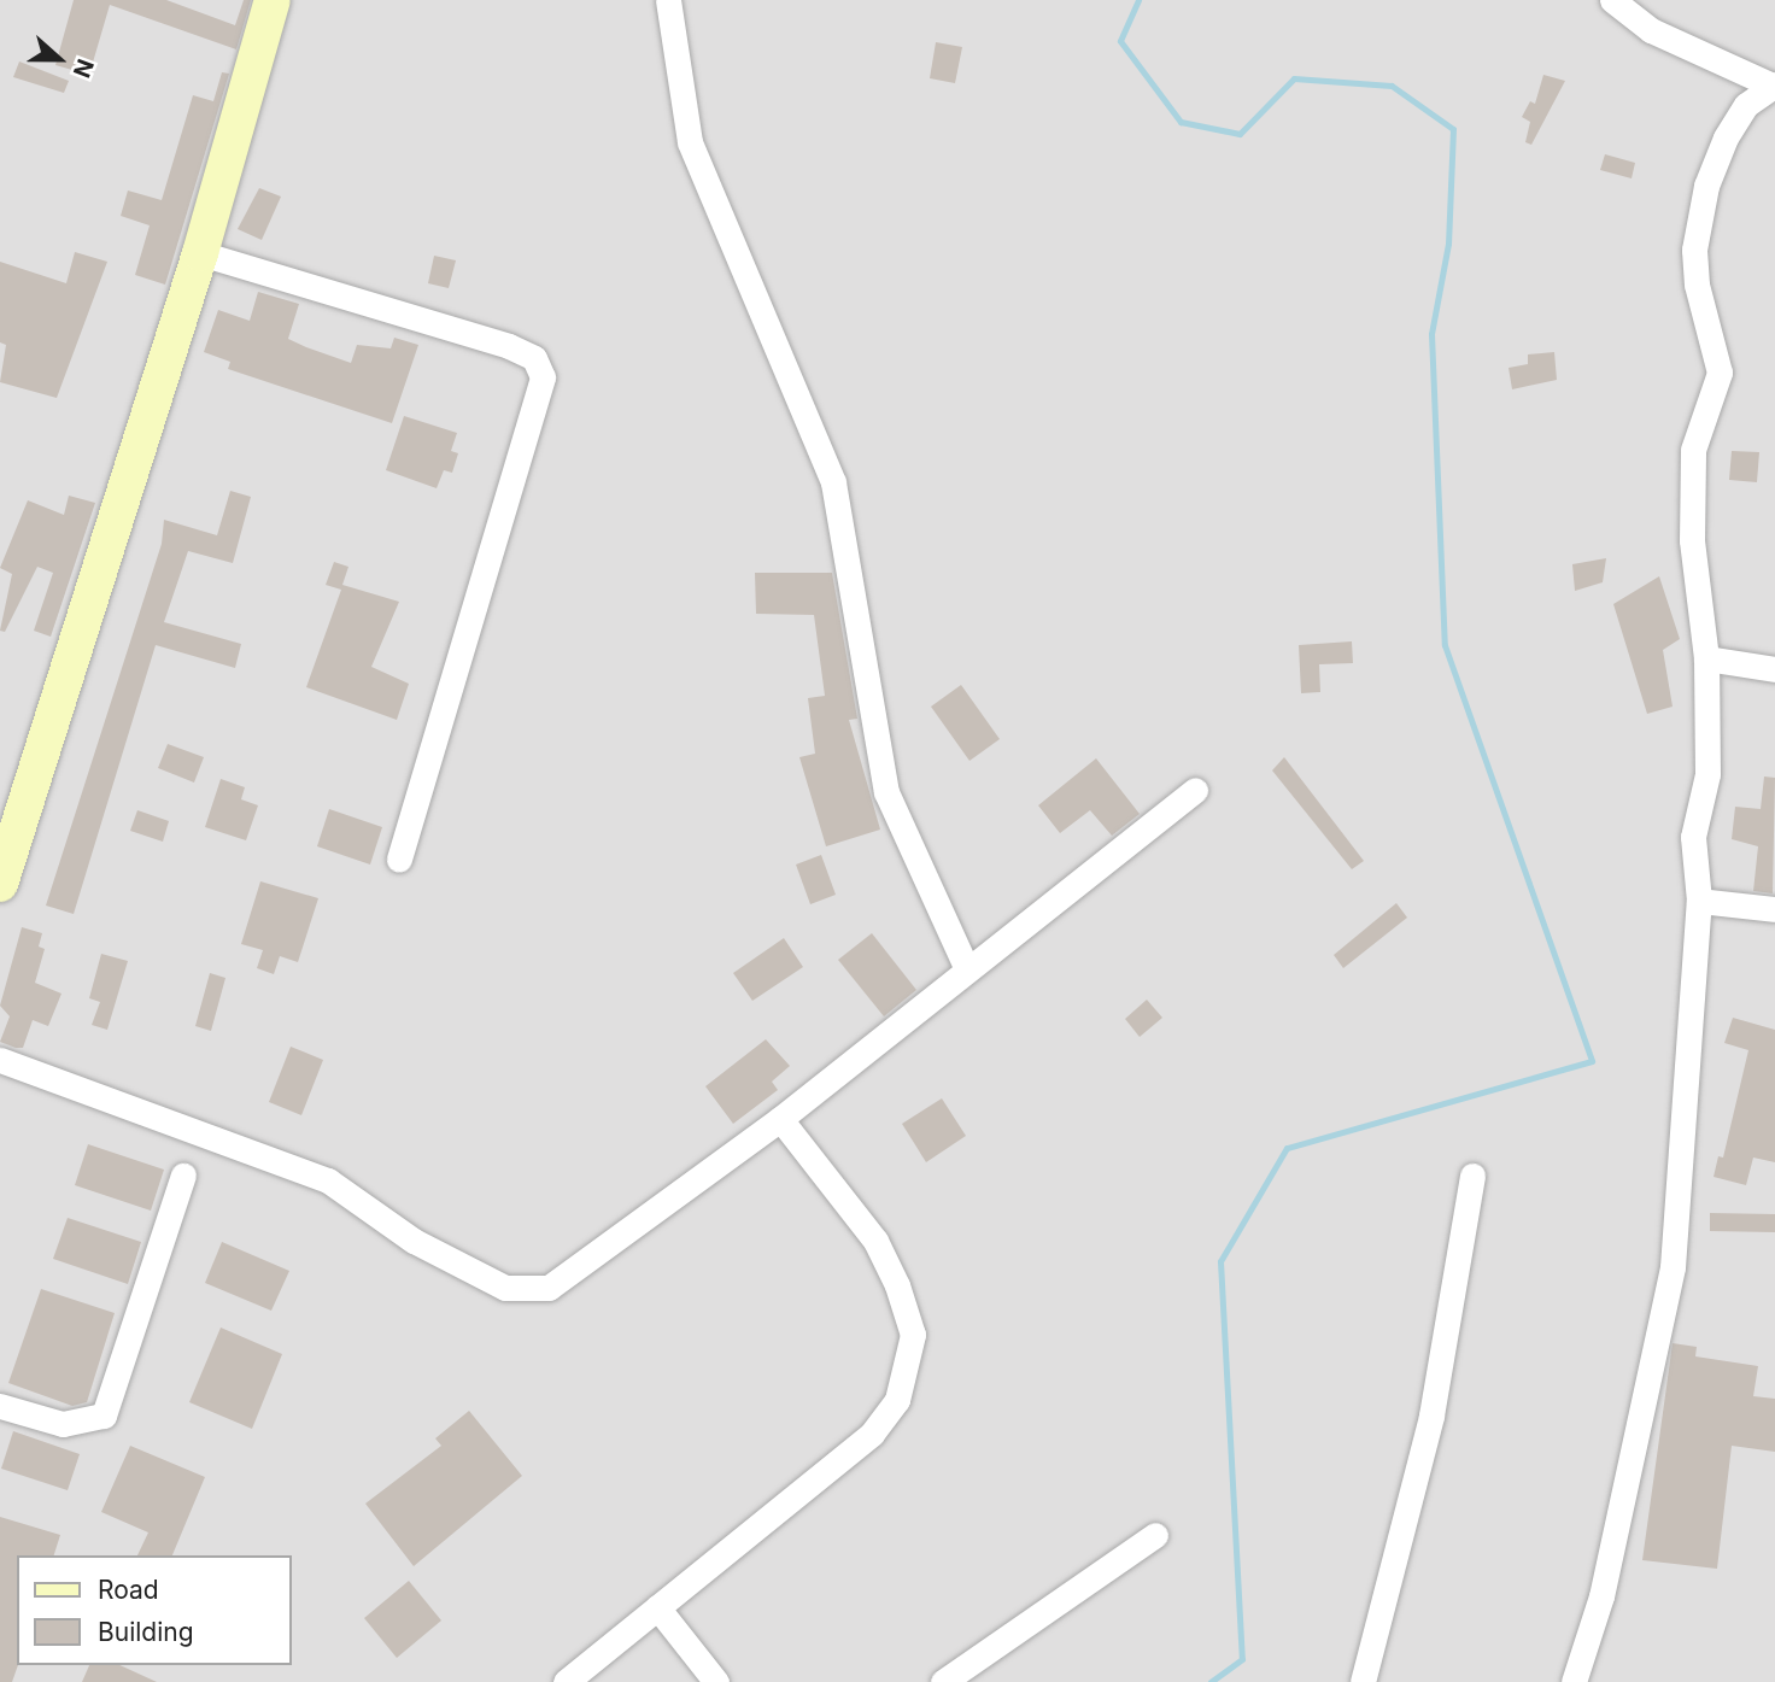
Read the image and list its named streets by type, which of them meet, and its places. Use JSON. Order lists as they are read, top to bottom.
{
  "legend": ["Road", "Building"],
  "north": "right"
}
